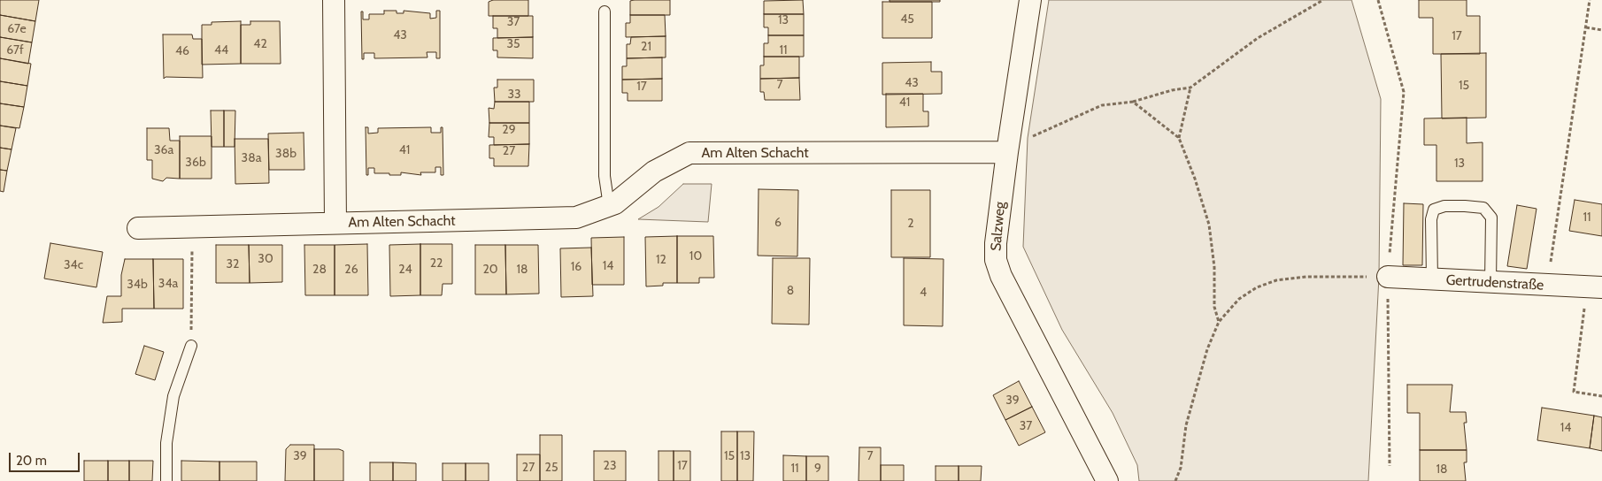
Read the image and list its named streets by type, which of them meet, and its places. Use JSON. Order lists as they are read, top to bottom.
{
  "streets": {
    "street": ["Am Alten Schacht", "Salzweg", "Gertrudenstraße"]
  },
  "crossings": [
    ["Am Alten Schacht", "Salzweg"]
  ],
  "house_numbers": [
    "45",
    "13",
    "37",
    "67e",
    "43",
    "17",
    "42",
    "35",
    "21",
    "67f",
    "44",
    "11",
    "46",
    "43",
    "7",
    "15",
    "17",
    "33",
    "41",
    "29",
    "36a",
    "41",
    "27",
    "38b",
    "38a",
    "36b",
    "13",
    "11",
    "6",
    "2",
    "10",
    "30",
    "12",
    "22",
    "32",
    "34c",
    "14",
    "16",
    "28",
    "26",
    "24",
    "20",
    "18",
    "34a",
    "34b",
    "8",
    "4",
    "39",
    "37",
    "14",
    "39",
    "15",
    "13",
    "7",
    "23",
    "17",
    "27",
    "25",
    "11",
    "9",
    "18"
  ],
  "scale_bar": "20 m"
}
